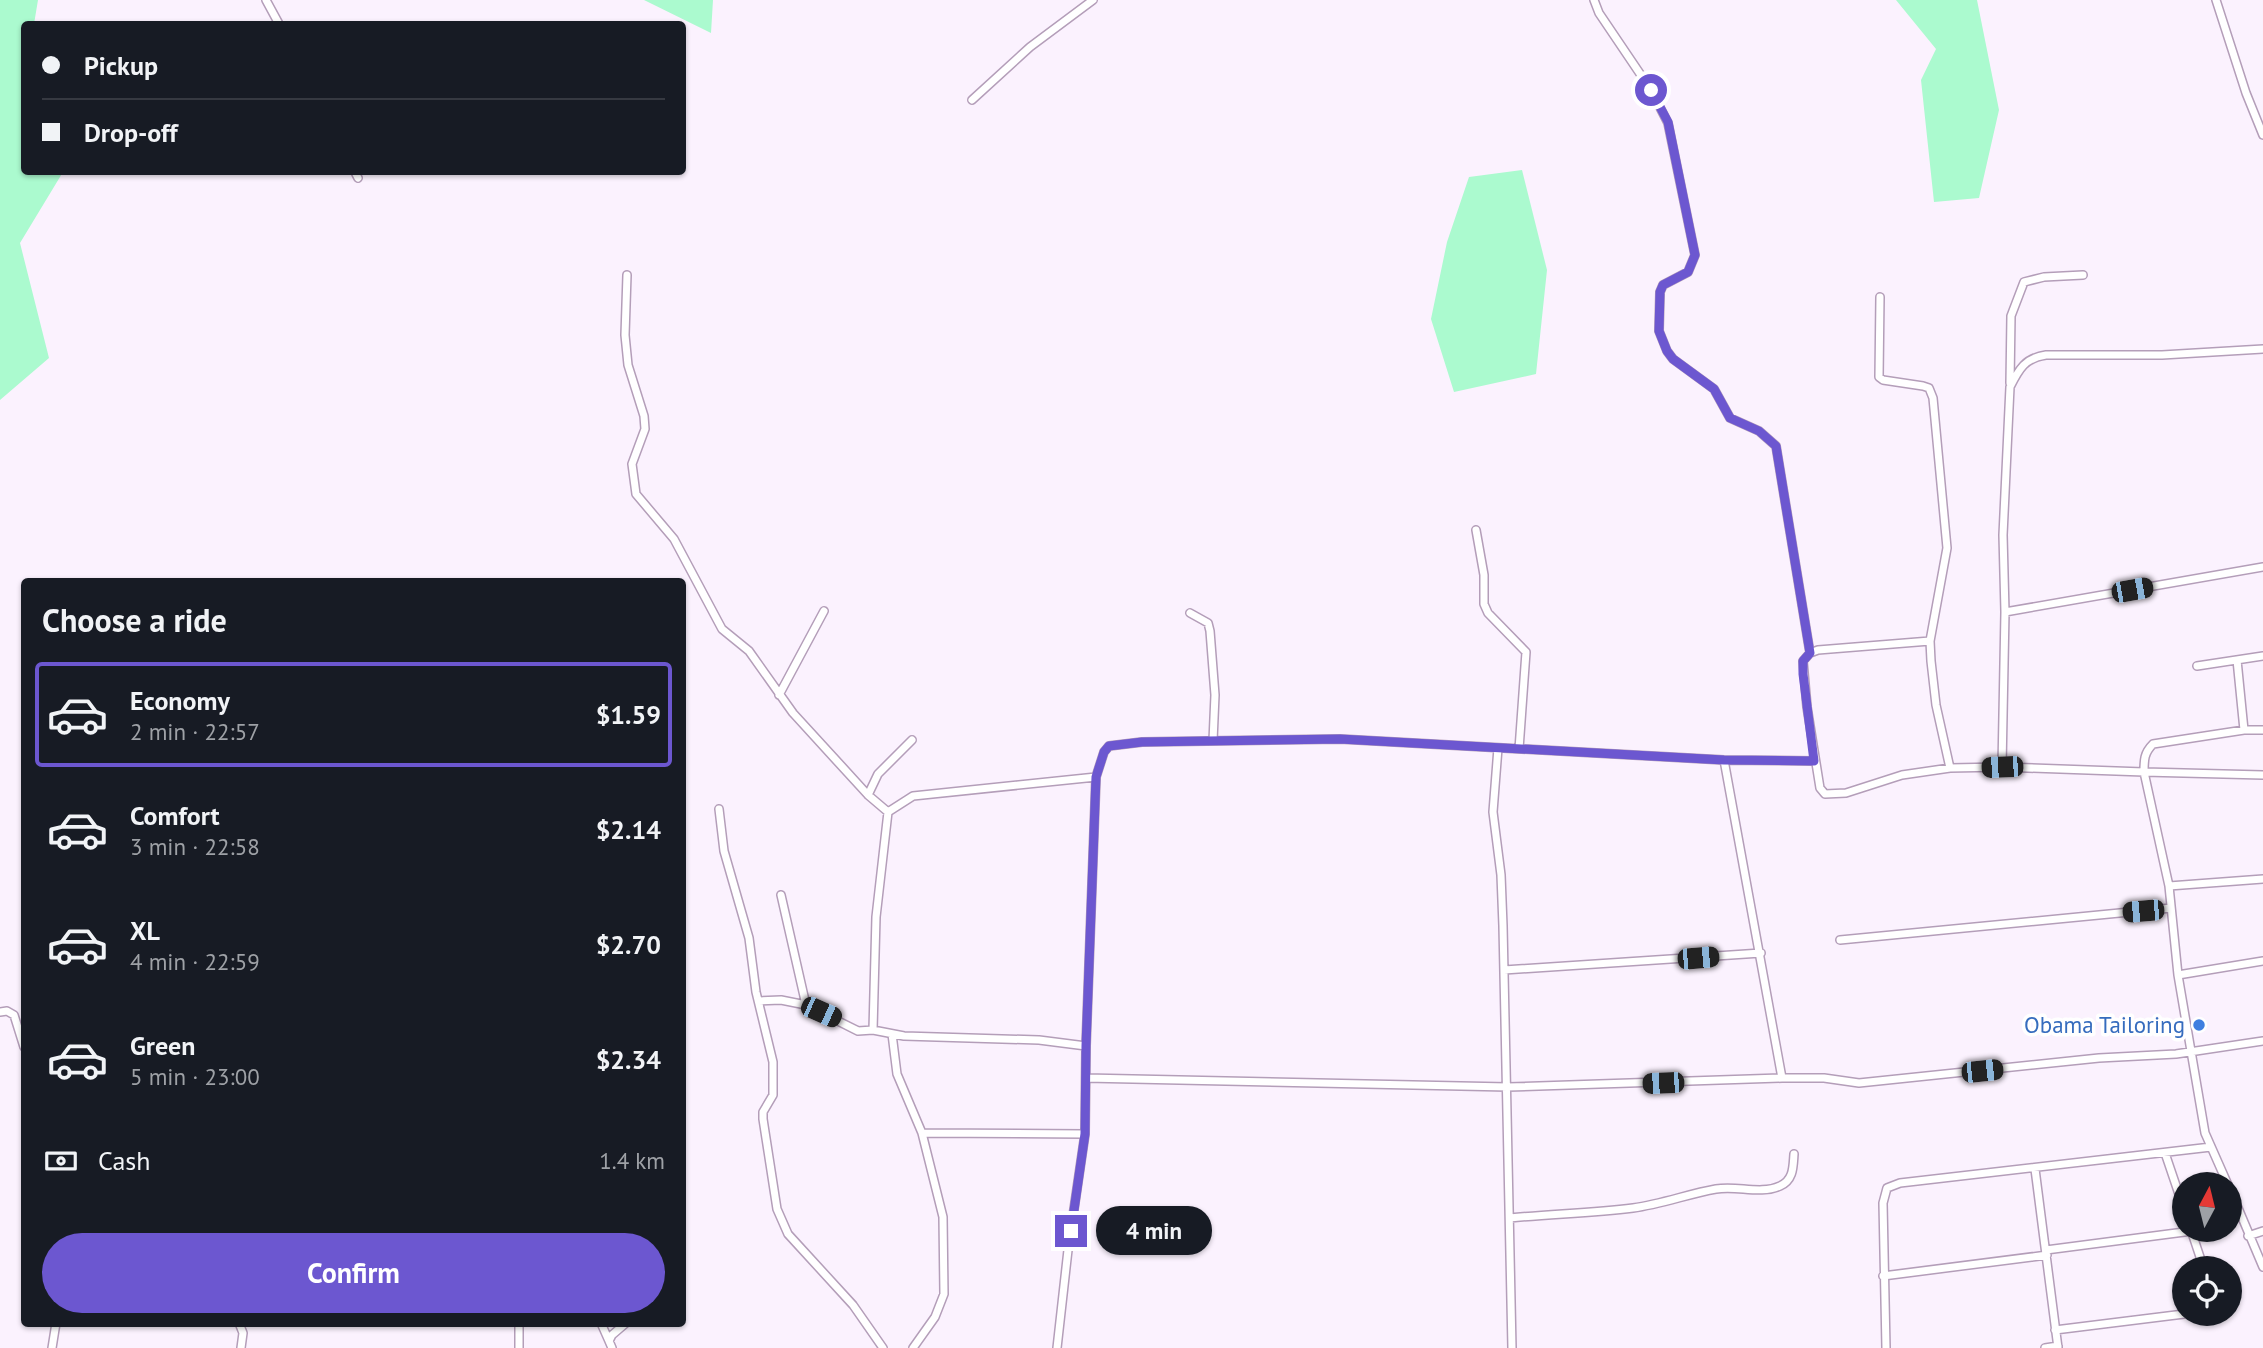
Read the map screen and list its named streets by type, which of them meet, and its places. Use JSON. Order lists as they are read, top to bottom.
{
  "places": ["Obama Tailoring"],
  "north": "top",
  "page": {
    "banner": ["Pickup", "Drop-off"],
    "heading": "Choose a ride",
    "list": [
      {
        "name": "Economy",
        "note": "2 min · 22:57",
        "value": "$1.59"
      },
      {
        "name": "Comfort",
        "note": "3 min · 22:58",
        "value": "$2.14"
      },
      {
        "name": "XL",
        "note": "4 min · 22:59",
        "value": "$2.70"
      },
      {
        "name": "Green",
        "note": "5 min · 23:00",
        "value": "$2.34"
      }
    ],
    "pay": ["Cash", "1.4 km"],
    "bubble": "4 min",
    "buttons": "Confirm"
  }
}
